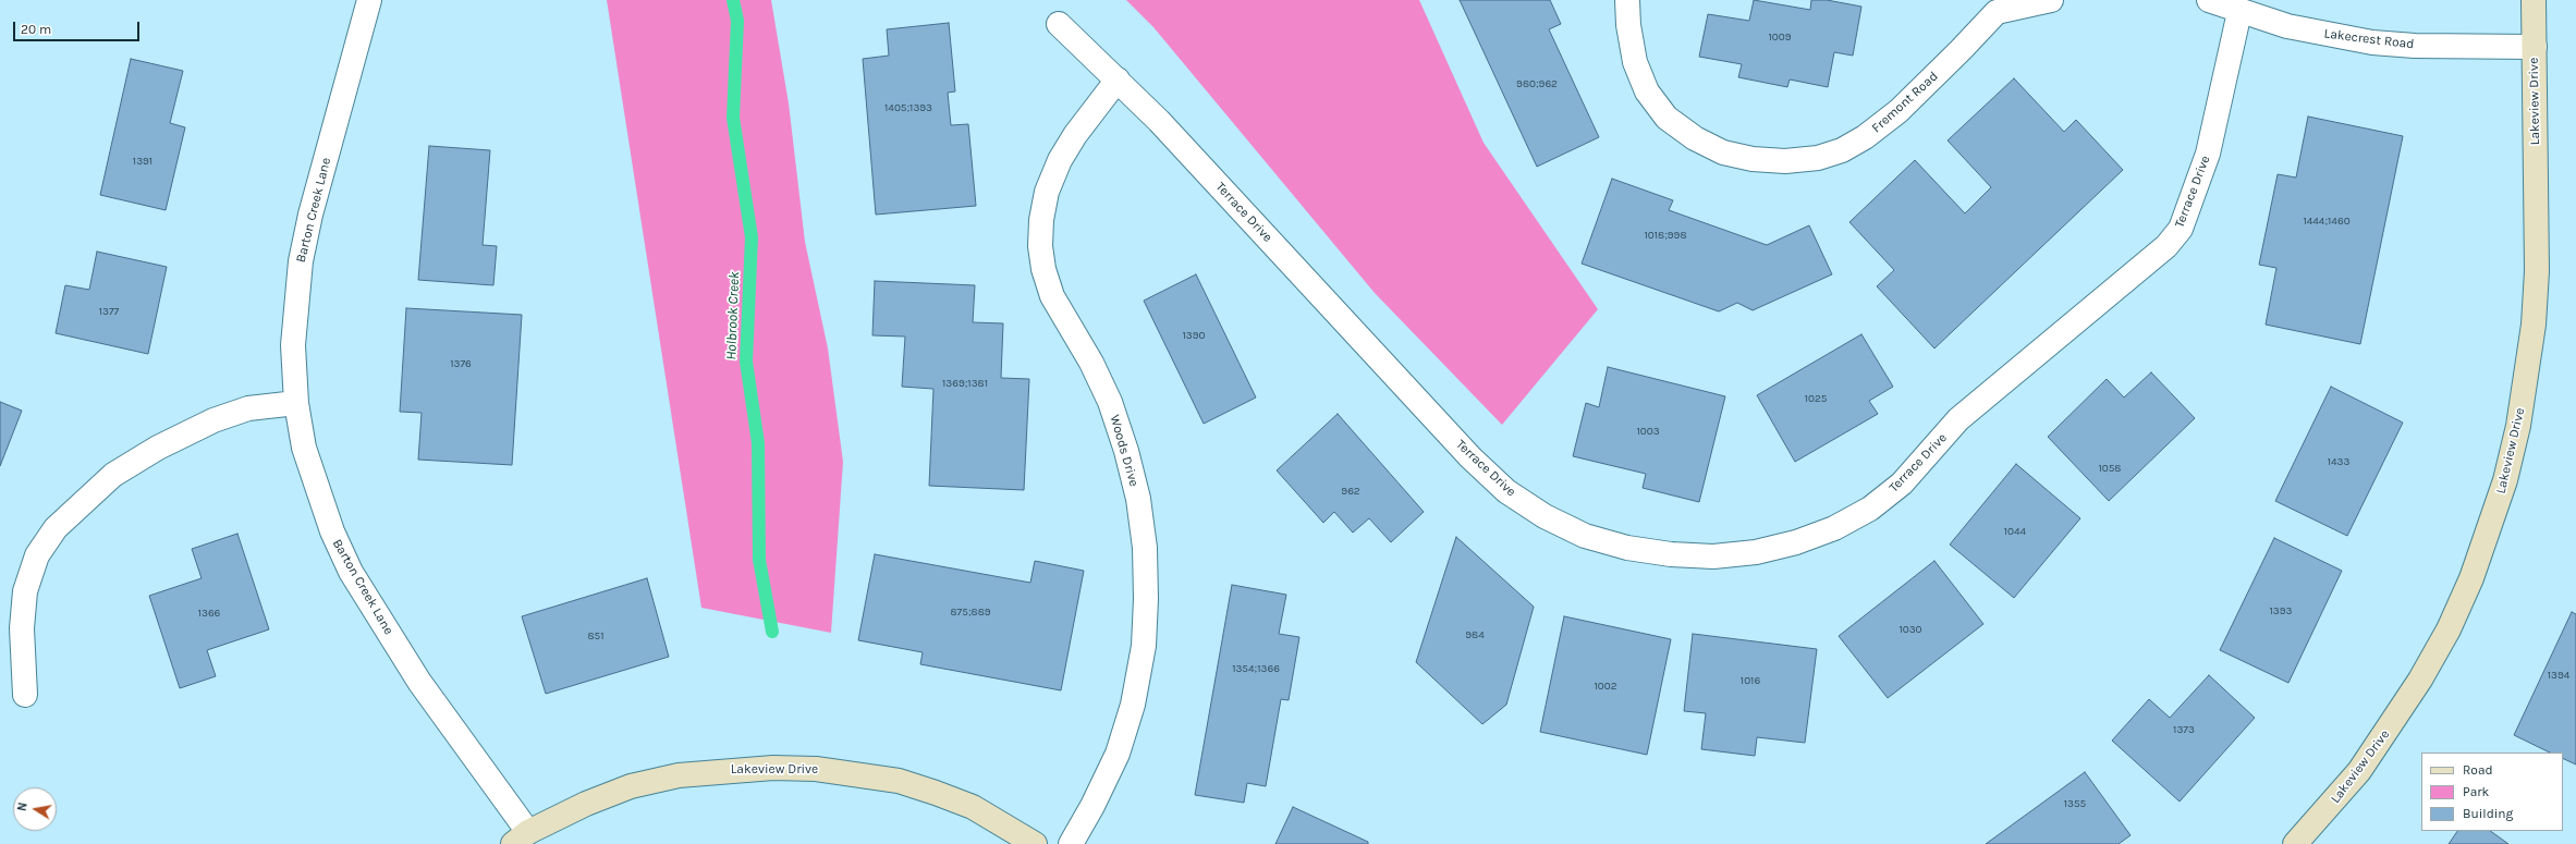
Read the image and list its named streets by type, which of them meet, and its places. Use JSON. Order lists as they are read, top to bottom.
{
  "streets": {
    "street": [
      "Lakecrest Road",
      "Lakeview Drive",
      "Fremont Road",
      "Terrace Drive",
      "Barton Creek Lane",
      "Woods Drive"
    ]
  },
  "crossings": [
    ["Lakecrest Road", "Lakeview Drive"],
    ["Lakecrest Road", "Terrace Drive"],
    ["Lakeview Drive", "Barton Creek Lane"],
    ["Terrace Drive", "Woods Drive"]
  ],
  "water": ["Holbrook Creek"],
  "house_numbers": [
    "1009",
    "980;962",
    "1405;1393",
    "1391",
    "1444;1460",
    "1018;998",
    "1377",
    "1390",
    "1376",
    "1369;1381",
    "1025",
    "1003",
    "1433",
    "1058",
    "962",
    "1044",
    "1393",
    "875;889",
    "1366",
    "1030",
    "984",
    "851",
    "1354;1366",
    "1394",
    "1016",
    "1002",
    "1373",
    "1355"
  ],
  "legend": ["Road", "Park", "Building"],
  "scale_bar": "20 m",
  "north": "left"
}
